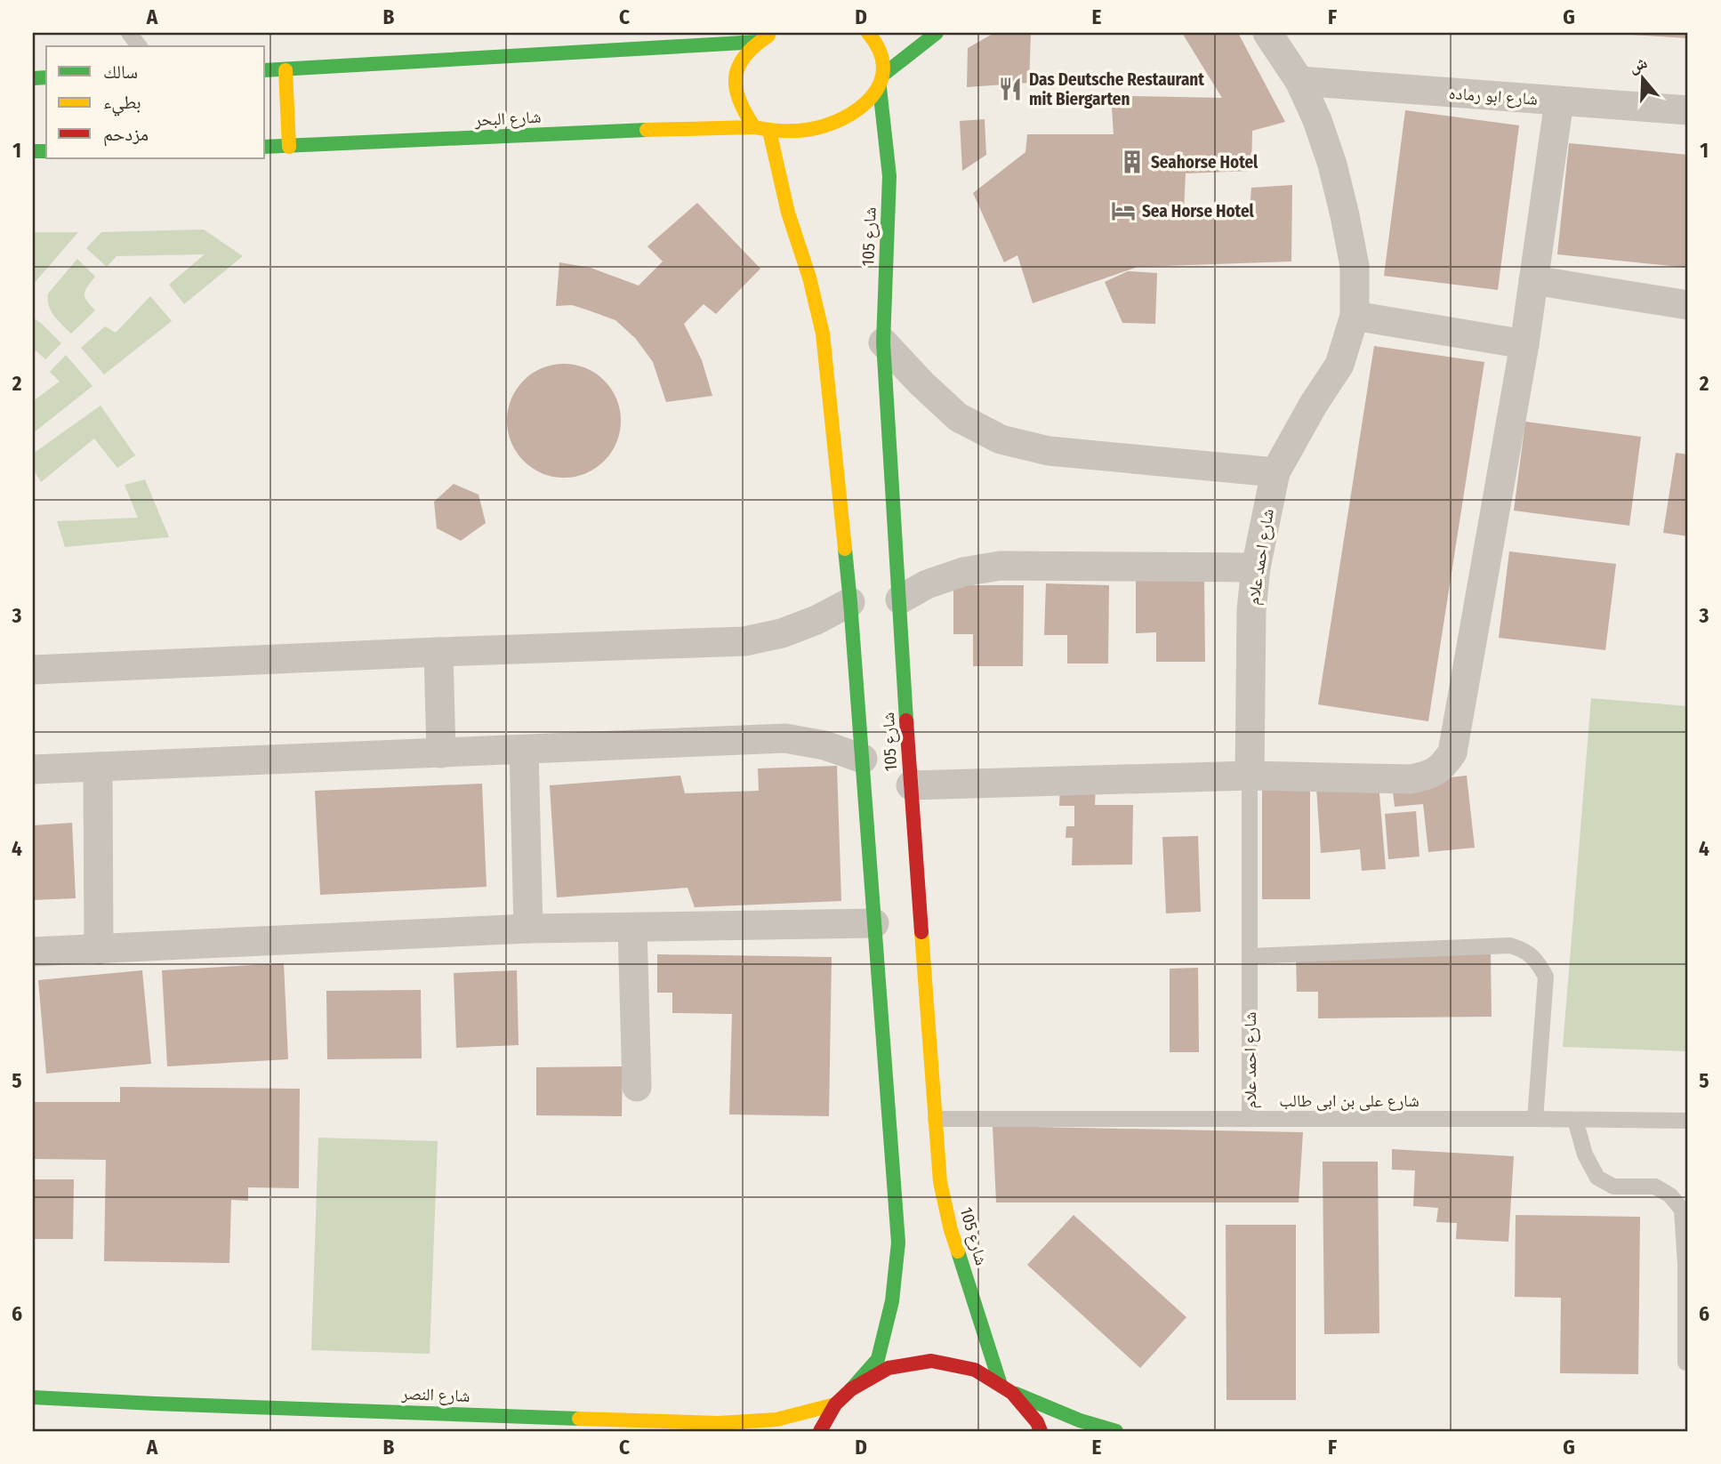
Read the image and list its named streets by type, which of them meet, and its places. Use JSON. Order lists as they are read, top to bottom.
{
  "streets": {
    "main road": ["شارع البحر", "شارع 105", "شارع النصر"],
    "street": ["شارع ابو رماده", "شارع احمد علام"],
    "lane": ["شارع على بن ابى طالب"]
  },
  "crossings": [
    ["شارع ابو رماده", "شارع احمد علام"],
    ["شارع البحر", "شارع 105"],
    ["شارع 105", "شارع على بن ابى طالب"],
    ["شارع احمد علام", "شارع على بن ابى طالب"]
  ],
  "places": {
    "restaurant": ["Das Deutsche Restaurant mit Biergarten"],
    "building": ["Seahorse Hotel"],
    "hotel": ["Sea Horse Hotel"]
  },
  "legend": ["سالك", "بطيء", "مزدحم"],
  "north": "top",
  "grid": {
    "columns": [
      "A",
      "B",
      "C",
      "D",
      "E",
      "F",
      "G"
    ],
    "rows": [
      "1",
      "2",
      "3",
      "4",
      "5",
      "6"
    ]
  }
}
